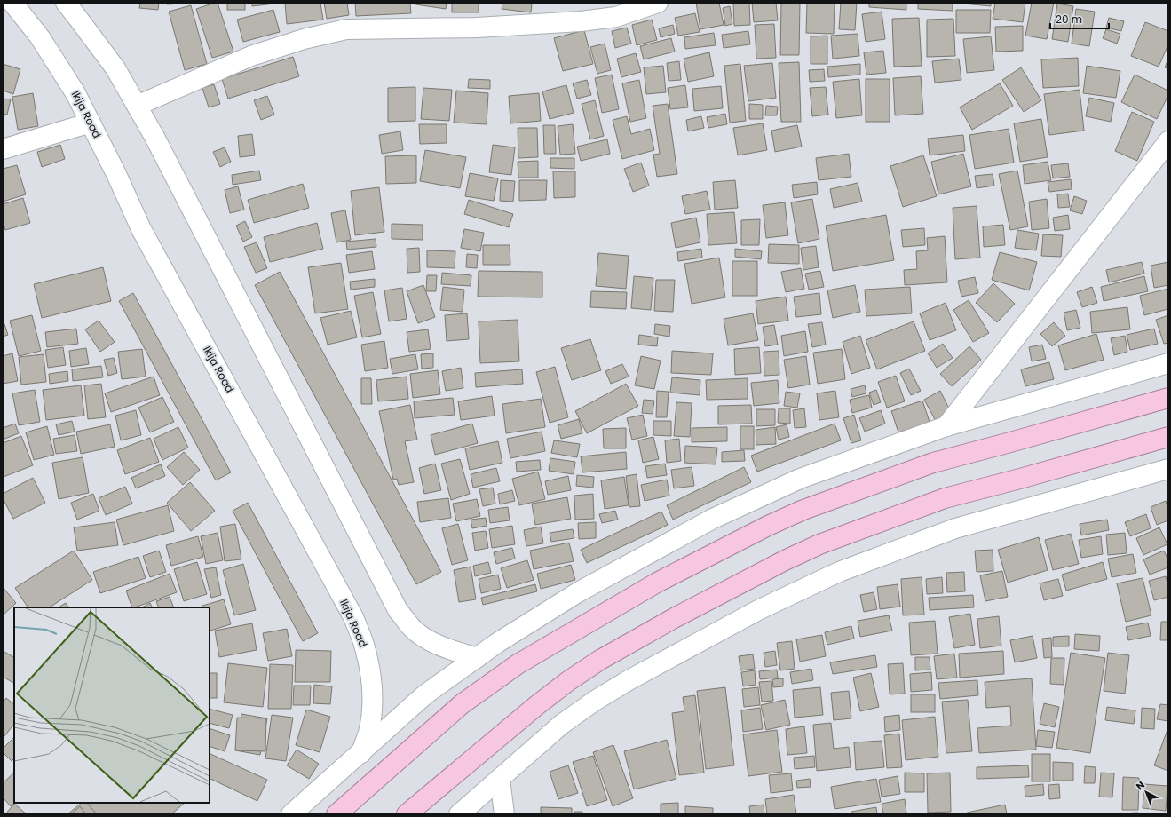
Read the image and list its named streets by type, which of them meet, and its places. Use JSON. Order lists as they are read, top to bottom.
{
  "streets": {
    "street": ["Ikija Road"]
  },
  "scale_bar": "20 m",
  "north": "top left"
}
